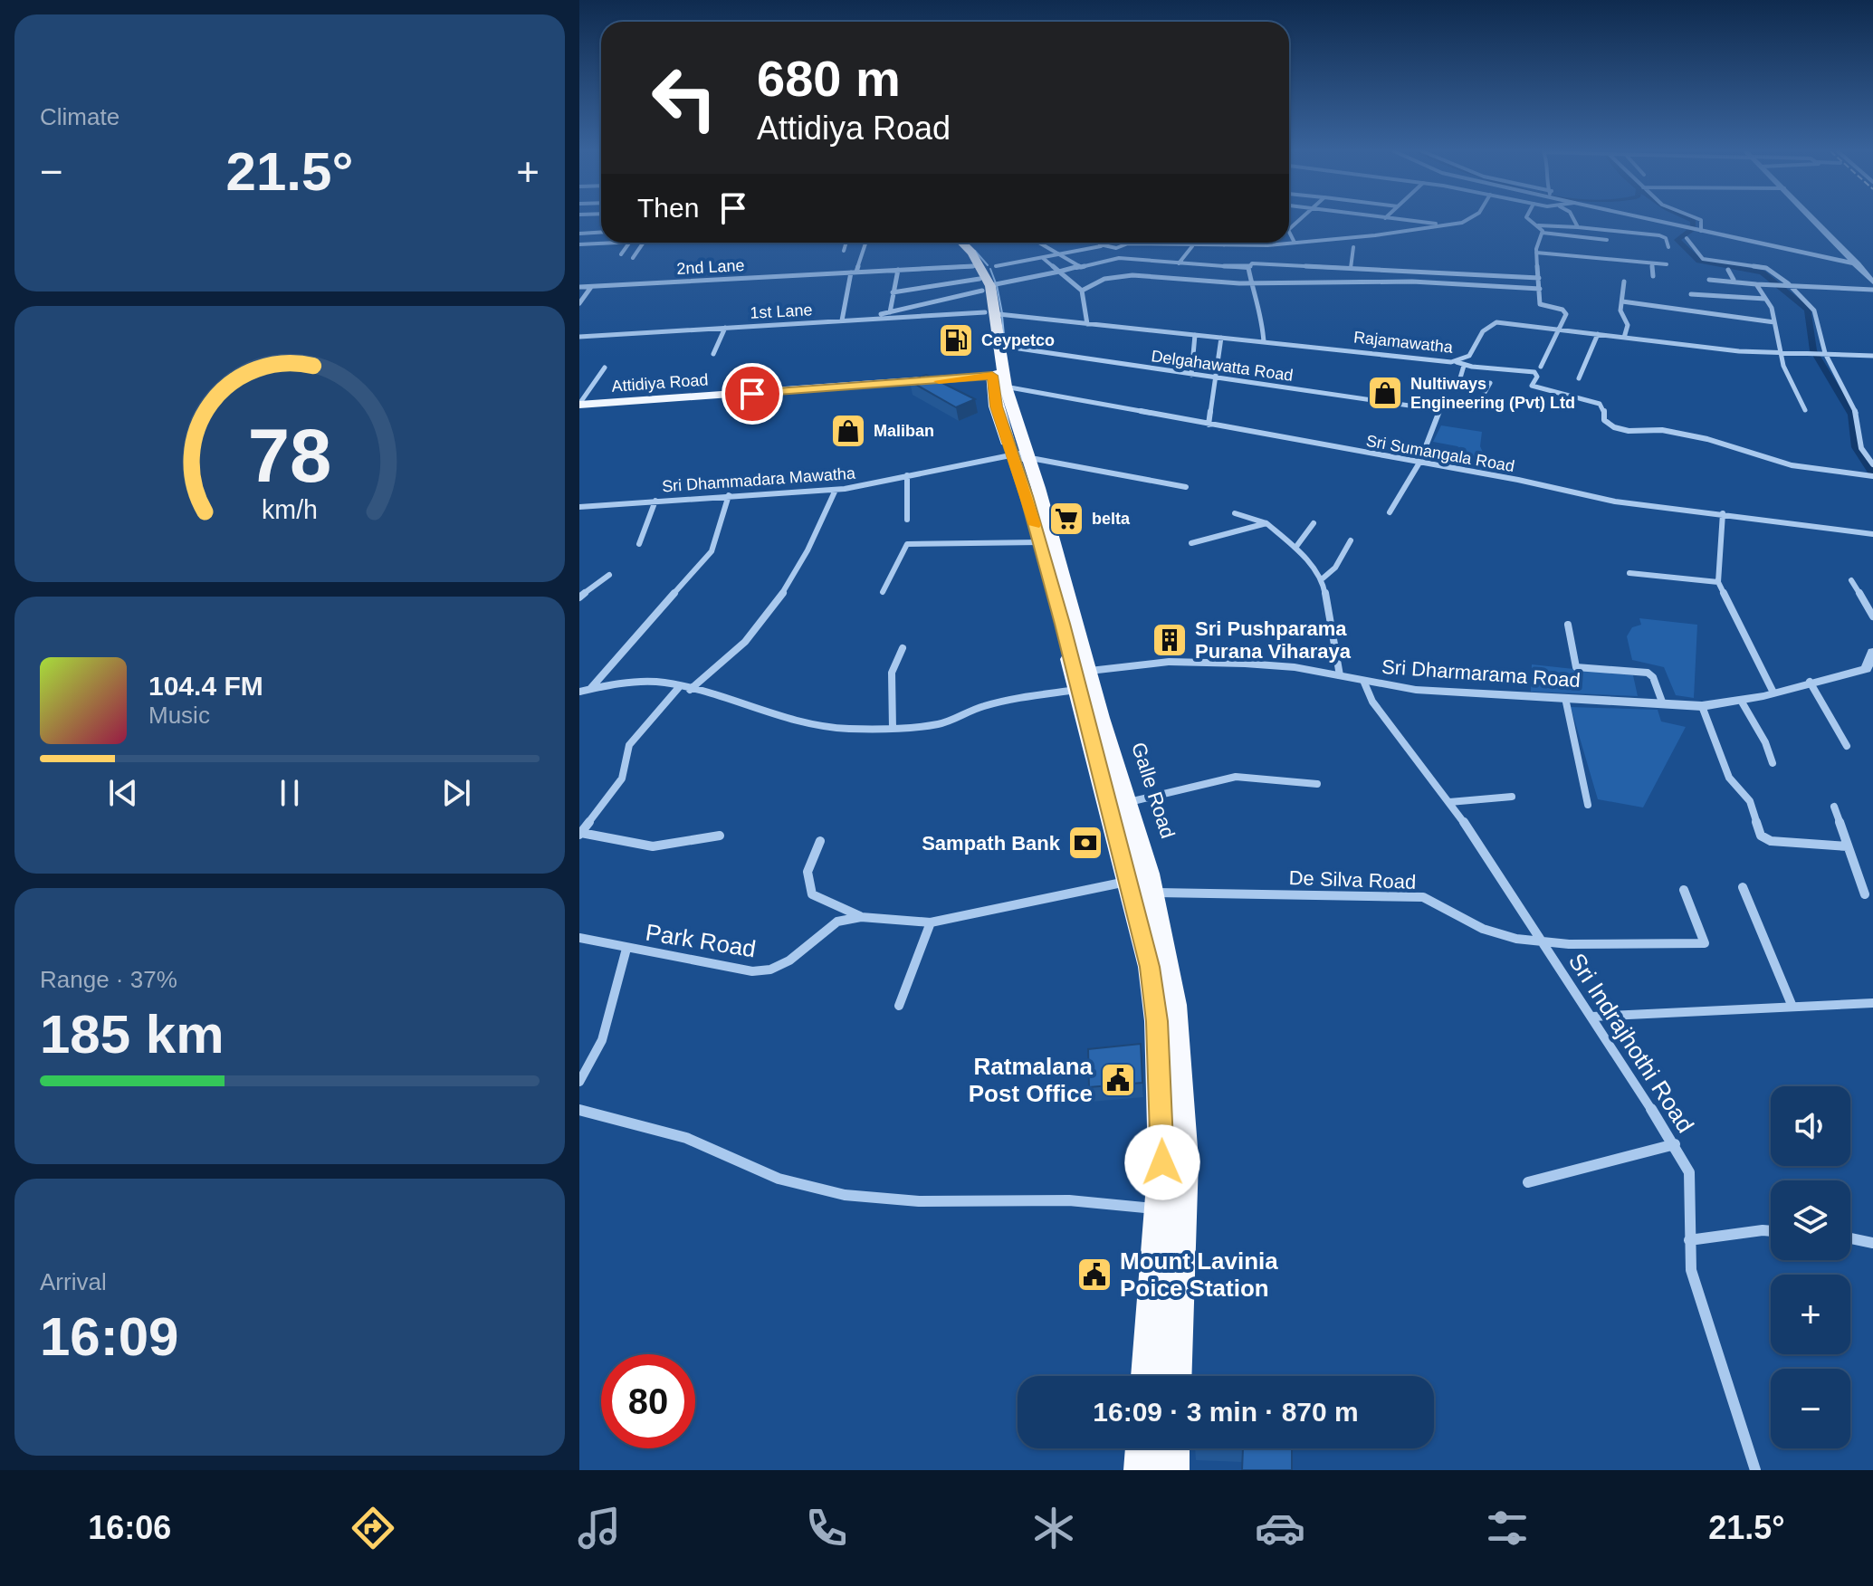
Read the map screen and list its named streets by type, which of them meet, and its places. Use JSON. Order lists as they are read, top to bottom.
{
  "streets": {
    "highway": ["Galle Road"],
    "main road": ["Attidiya Road"],
    "street": [
      "2nd Lane",
      "1st Lane",
      "Rajamawatha",
      "Delgahawatta Road",
      "Sri Sumangala Road",
      "Sri Dhammadara Mawatha",
      "Sri Dharmarama Road",
      "De Silva Road",
      "Park Road",
      "Sri Indrajhothi Road"
    ]
  },
  "crossings": [
    ["2nd Lane", "1st Lane"],
    ["2nd Lane", "Rajamawatha"],
    ["2nd Lane", "Galle Road"],
    ["1st Lane", "Rajamawatha"],
    ["1st Lane", "Galle Road"],
    ["Rajamawatha", "Galle Road"],
    ["Delgahawatta Road", "Galle Road"],
    ["Attidiya Road", "Sri Sumangala Road"],
    ["Attidiya Road", "Galle Road"],
    ["Sri Sumangala Road", "Galle Road"],
    ["Sri Dhammadara Mawatha", "Galle Road"],
    ["Sri Dharmarama Road", "Galle Road"],
    ["Sri Dharmarama Road", "Sri Indrajhothi Road"],
    ["Galle Road", "De Silva Road"],
    ["Galle Road", "Park Road"],
    ["De Silva Road", "Park Road"],
    ["De Silva Road", "Sri Indrajhothi Road"]
  ],
  "places": {
    "fuel station": ["Ceypetco"],
    "shop": ["Nultiways Engineering (Pvt) Ltd", "Maliban"],
    "supermarket": ["belta"],
    "building": ["Sri Pushparama Purana Viharaya"],
    "bank": ["Sampath Bank"],
    "public building": ["Ratmalana Post Office", "Mount Lavinia Poice Station"]
  },
  "page": {
    "tile": [
      "Climate",
      ["Range · 37%", "185 km"],
      ["Arrival", "16:09"]
    ],
    "turn": ["680 m", "Attidiya Road"],
    "heat": ["−", "21.5°", "+"],
    "then": "Then",
    "song": ["104.4 FM", "Music"],
    "map_buttons": ["+", "−"],
    "limit": "80",
    "trip": "16:09 · 3 min · 870 m",
    "tabs": ["16:06", "21.5°"],
    "gauge": ["78", "km/h"]
  }
}
